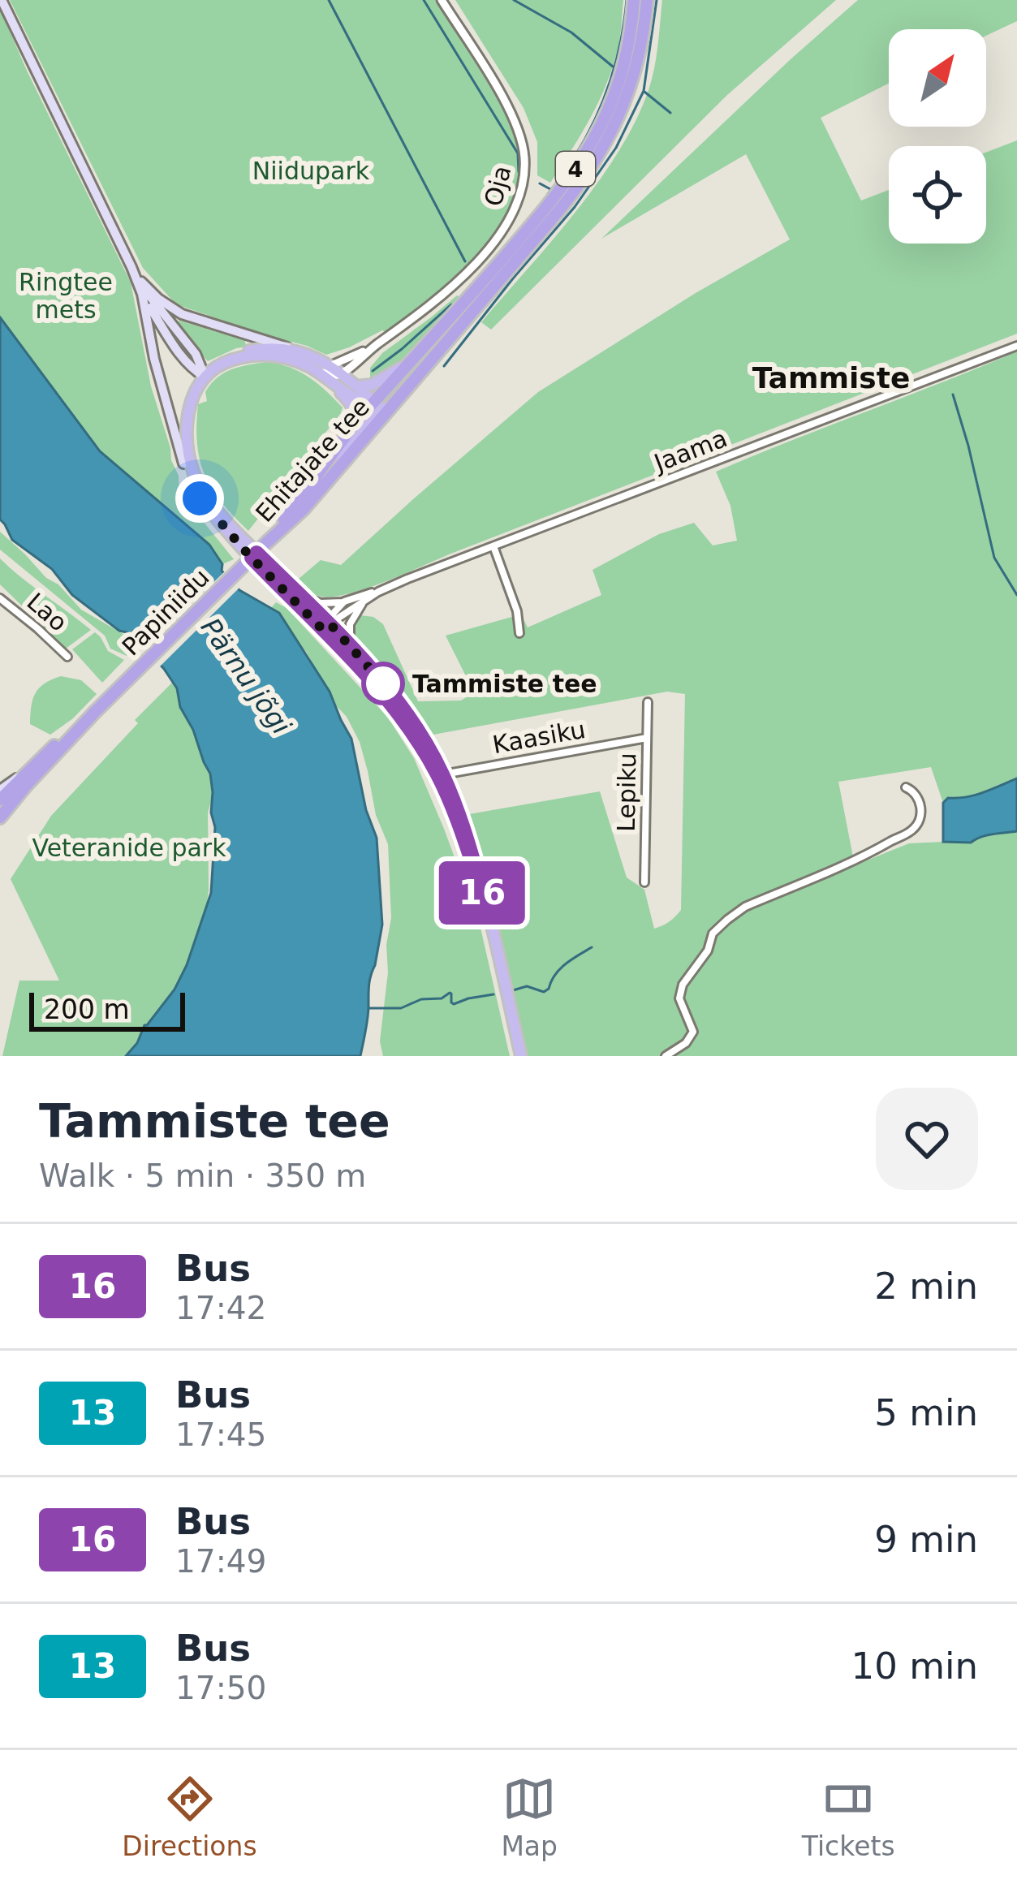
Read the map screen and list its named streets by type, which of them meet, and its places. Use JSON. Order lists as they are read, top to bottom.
{
  "streets": {
    "highway": ["4", "Ehitajate tee", "Papiniidu"],
    "street": [
      "Oja",
      "Jaama",
      "Lao",
      "Kaasiku",
      "Lepiku"
    ]
  },
  "crossings": [
    ["Ehitajate tee", "Papiniidu"],
    ["Kaasiku", "Lepiku"]
  ],
  "districts": ["Tammiste"],
  "water": ["Pärnu jõgi"],
  "parks": ["Niidupark", "Ringtee mets", "Veteranide park"],
  "places": ["Tammiste tee"],
  "lines": ["bus line 16"],
  "scale_bar": "200 m",
  "north": "top right",
  "page": {
    "on_map": "16",
    "scale": "200 m",
    "heading": ["Tammiste tee", "Walk · 5 min · 350 m"],
    "list": [
      {
        "mark": "16",
        "name": "Bus",
        "note": "17:42",
        "value": "2 min"
      },
      {
        "mark": "13",
        "name": "Bus",
        "note": "17:45",
        "value": "5 min"
      },
      {
        "mark": "16",
        "name": "Bus",
        "note": "17:49",
        "value": "9 min"
      },
      {
        "mark": "13",
        "name": "Bus",
        "note": "17:50",
        "value": "10 min"
      }
    ],
    "tabs": ["Directions", "Map", "Tickets"]
  }
}
